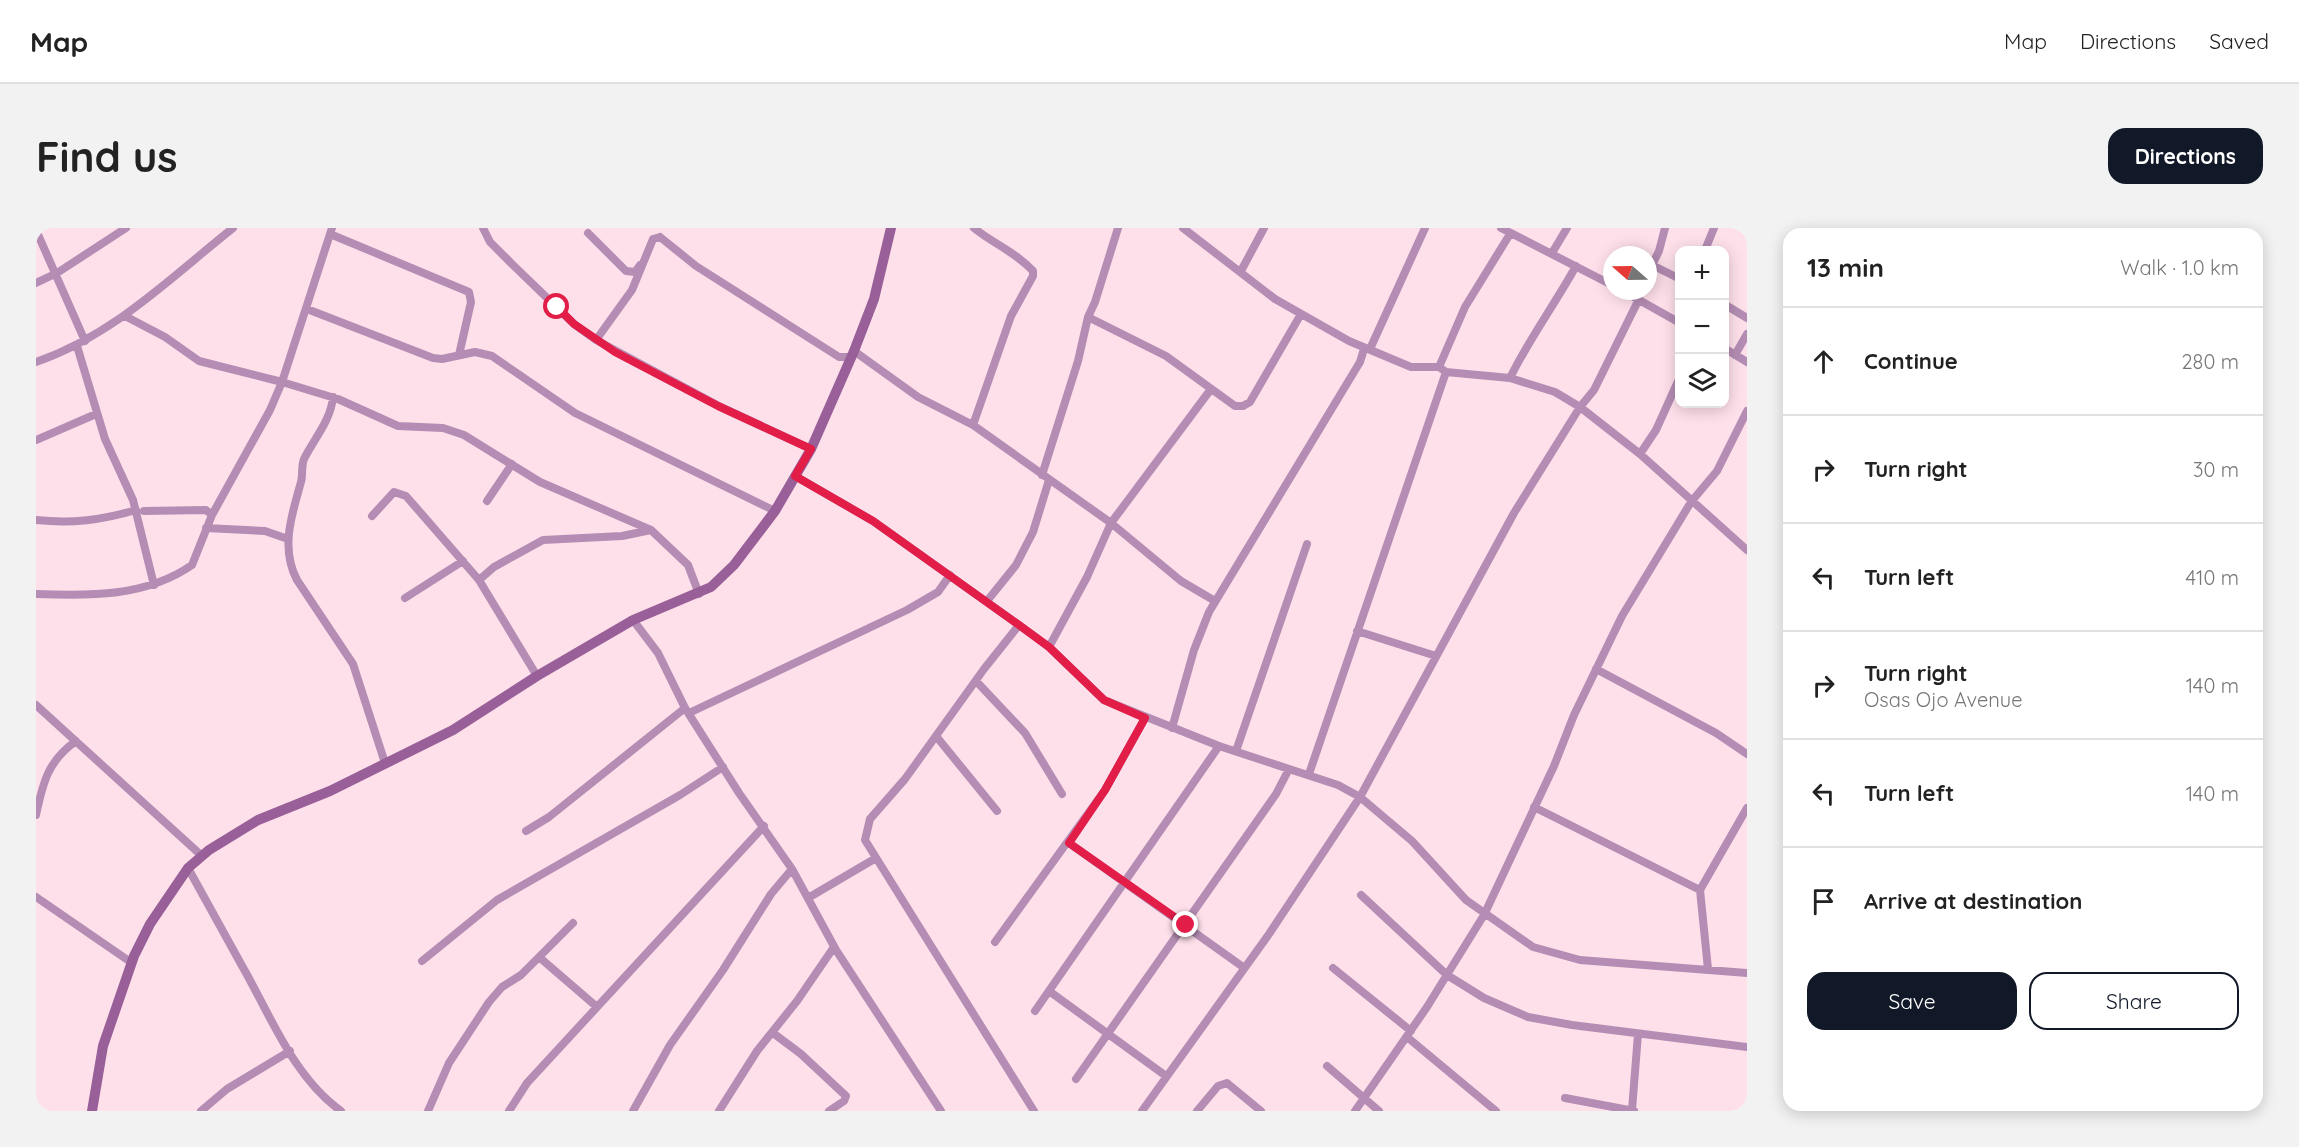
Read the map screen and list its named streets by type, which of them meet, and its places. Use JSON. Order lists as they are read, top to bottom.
{
  "north": "left",
  "page": {
    "header": "Map",
    "nav": ["Map", "Directions", "Saved"],
    "buttons": [
      "Directions",
      ["Save", "Share"]
    ],
    "title": "Find us",
    "heading": ["13 min", "Walk · 1.0 km"],
    "map_buttons": ["+", "−"],
    "list": [
      ["Continue", "280 m"],
      ["Turn right", "30 m"],
      ["Turn left", "410 m"],
      ["Turn right", "Osas Ojo Avenue", "140 m"],
      ["Turn left", "140 m"],
      "Arrive at destination"
    ]
  }
}
